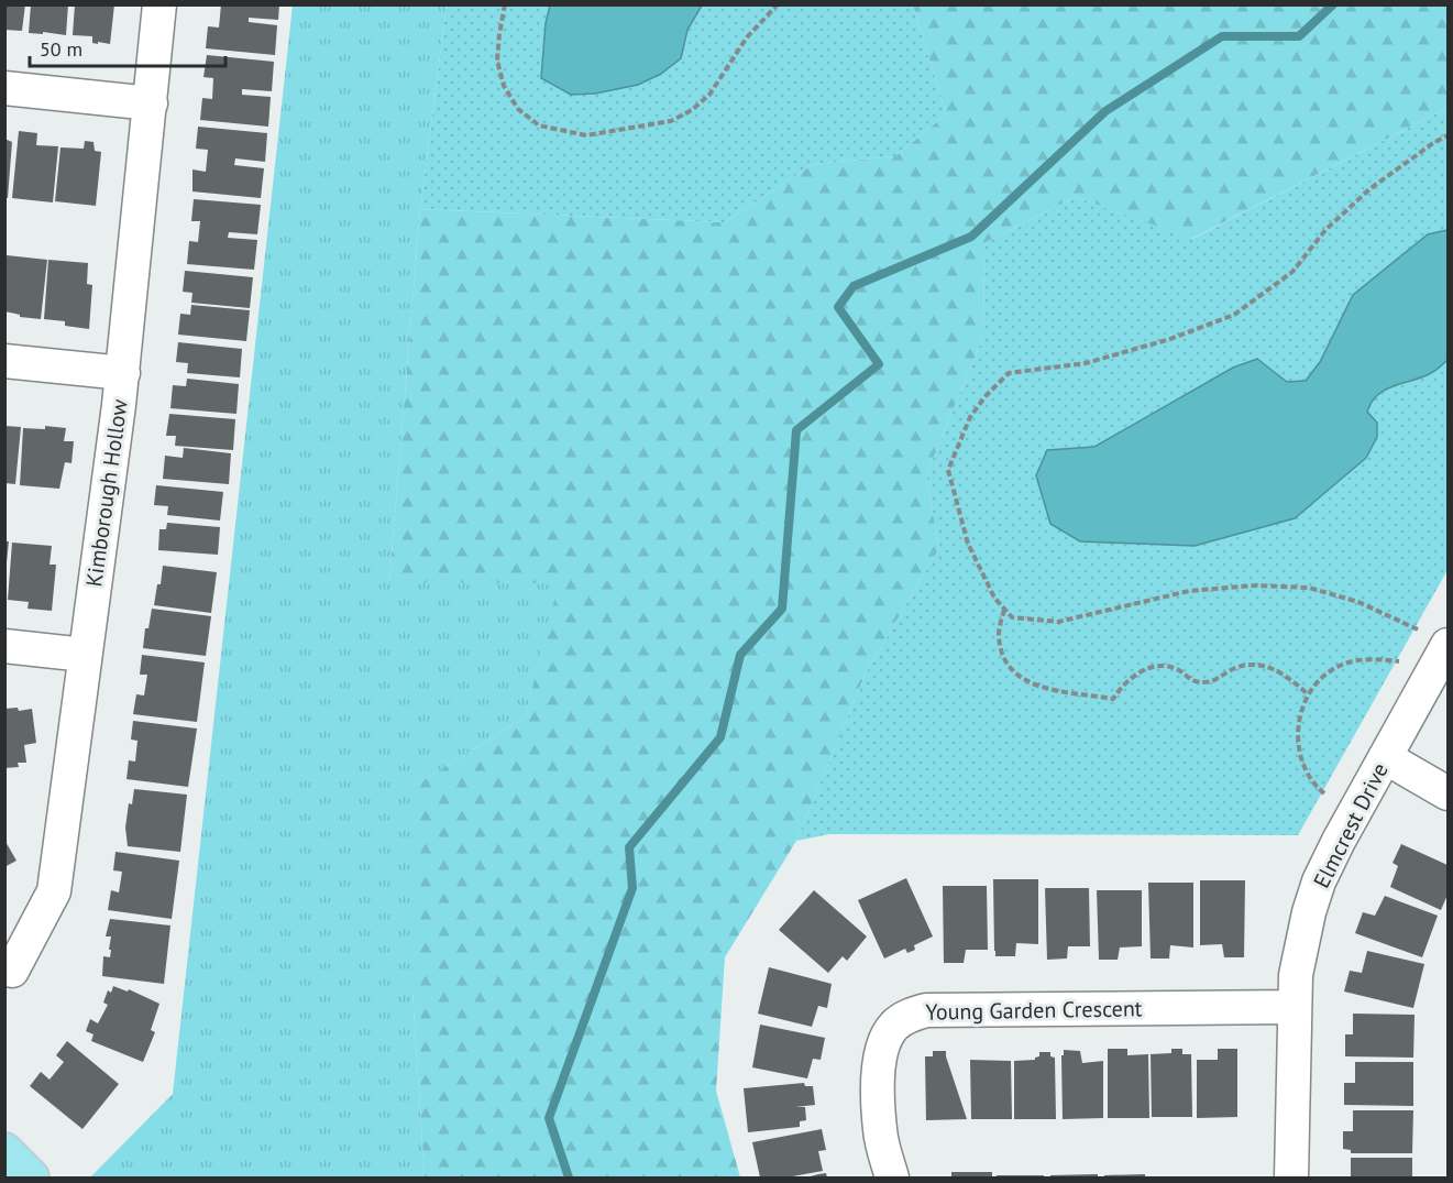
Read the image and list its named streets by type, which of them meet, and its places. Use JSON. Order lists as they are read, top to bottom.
{
  "streets": {
    "street": ["Kimborough Hollow", "Elmcrest Drive", "Young Garden Crescent"]
  },
  "crossings": [
    ["Elmcrest Drive", "Young Garden Crescent"]
  ],
  "scale_bar": "50 m"
}
